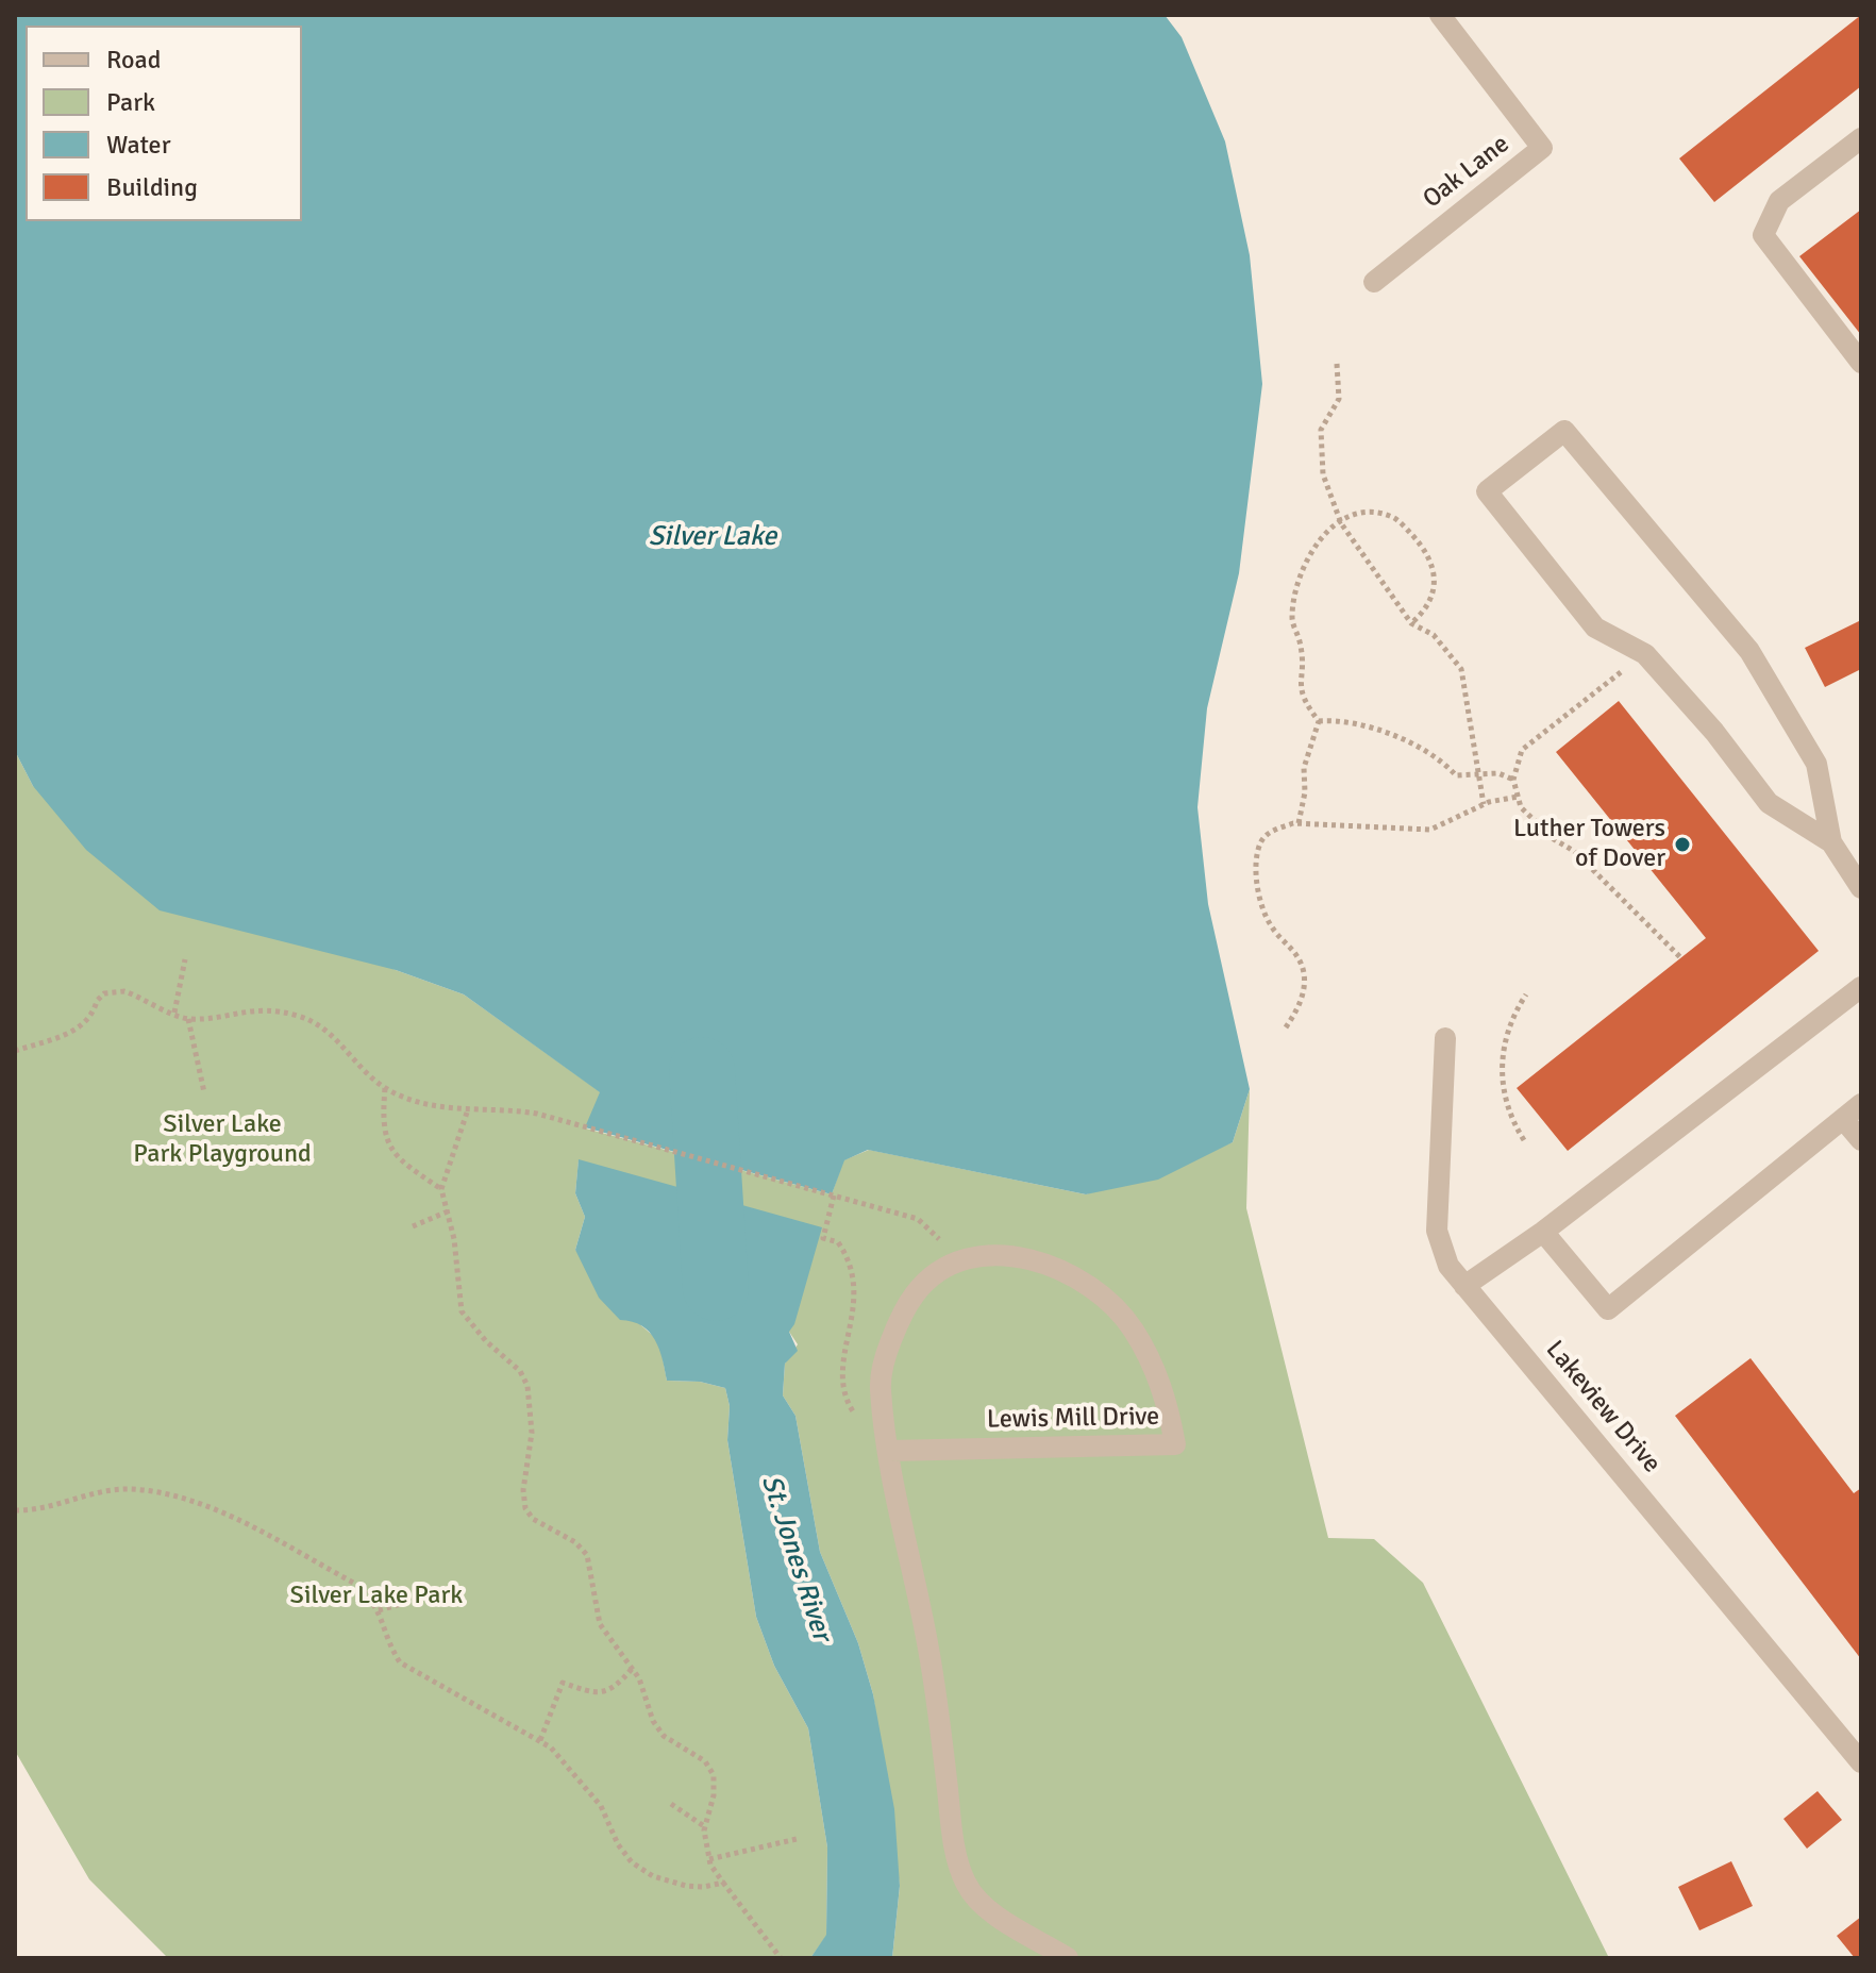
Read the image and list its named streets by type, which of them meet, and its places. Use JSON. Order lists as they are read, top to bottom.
{
  "streets": {
    "street": ["Oak Lane", "Lakeview Drive", "Lewis Mill Drive"]
  },
  "water": ["Silver Lake", "St. Jones River"],
  "parks": ["Silver Lake Park Playground", "Silver Lake Park"],
  "places": ["Luther Towers of Dover"],
  "legend": [
    "Road",
    "Park",
    "Water",
    "Building"
  ]
}
